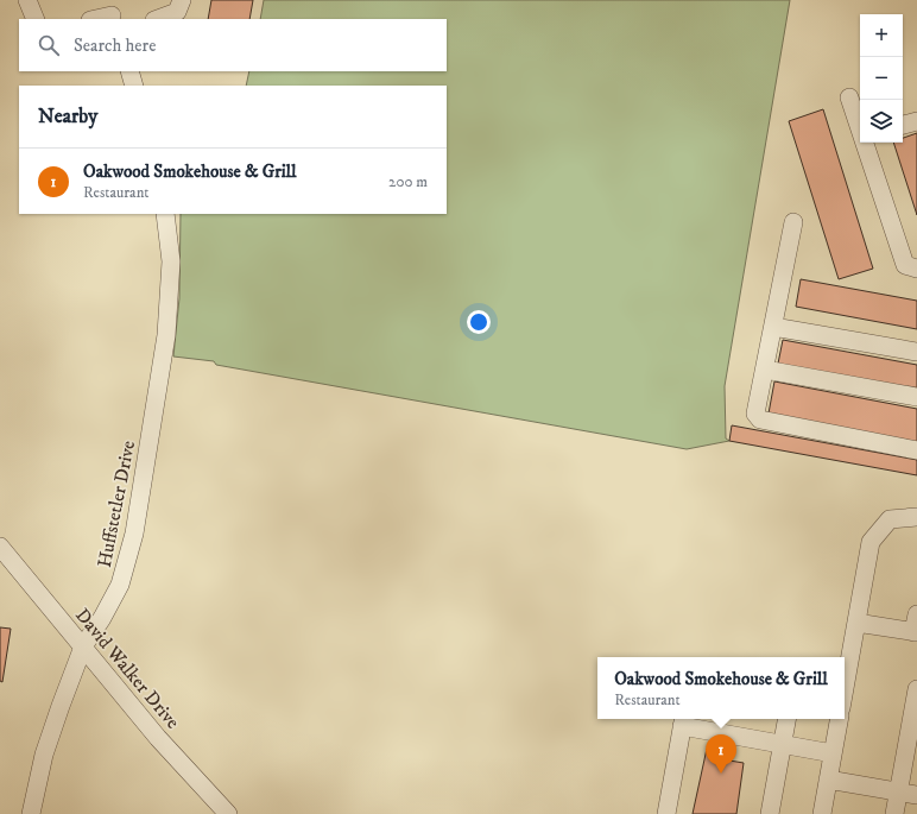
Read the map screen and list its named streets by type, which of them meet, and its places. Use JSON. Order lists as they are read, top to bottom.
{
  "streets": {
    "street": ["Huffstetler Drive", "David Walker Drive"]
  },
  "crossings": [
    ["Huffstetler Drive", "David Walker Drive"]
  ],
  "page": {
    "map_buttons": ["+", "−"],
    "search": "Search here",
    "heading": "Nearby",
    "list": [
      {
        "mark": "1",
        "name": "Oakwood Smokehouse & Grill",
        "note": "Restaurant",
        "value": "200 m"
      }
    ],
    "popup": ["Oakwood Smokehouse & Grill", "Restaurant"],
    "pins": "1"
  }
}
